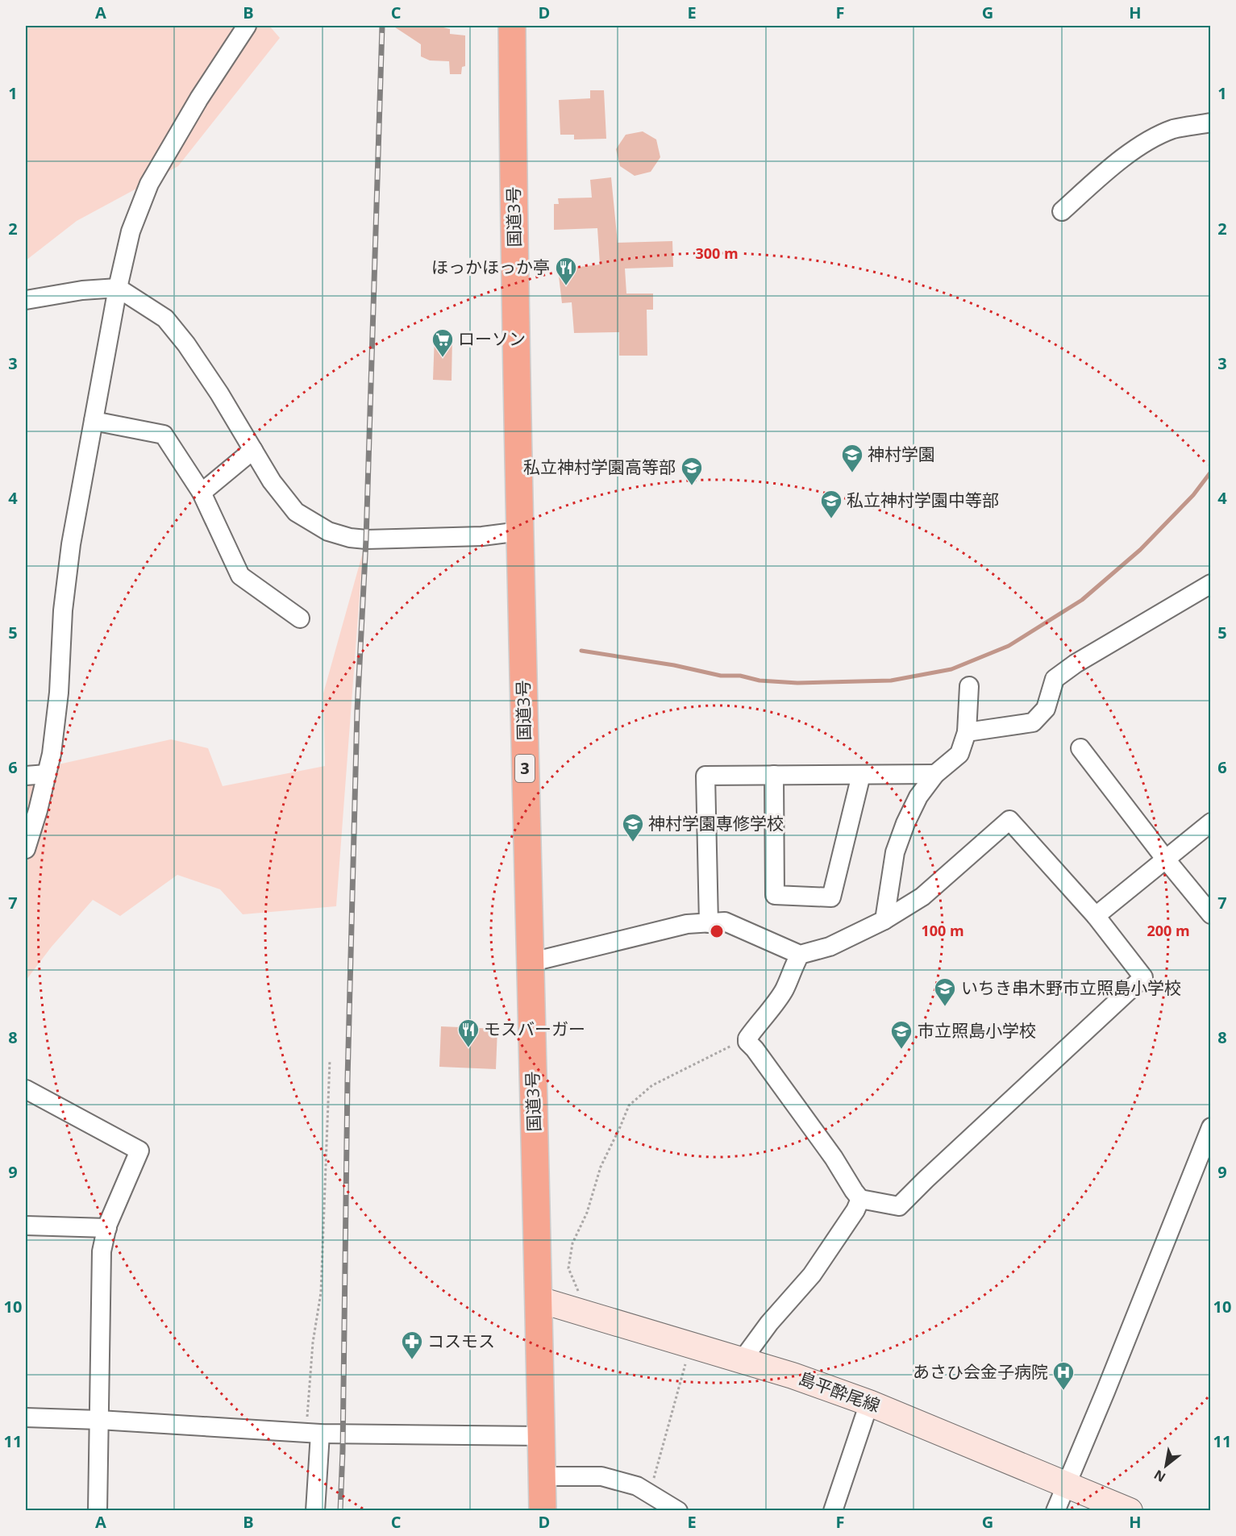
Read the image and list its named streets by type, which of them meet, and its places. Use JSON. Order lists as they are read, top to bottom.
{
  "streets": {
    "highway": ["国道3号", "3"],
    "main road": ["島平酔尾線"]
  },
  "crossings": [
    ["国道3号", "島平酔尾線"]
  ],
  "places": {
    "restaurant": ["ほっかほっか亭", "モスバーガー"],
    "supermarket": ["ローソン"],
    "school or university": [
      "神村学園",
      "私立神村学園高等部",
      "私立神村学園中等部",
      "神村学園専修学校",
      "いちき串木野市立照島小学校",
      "市立照島小学校"
    ],
    "pharmacy": ["コスモス"],
    "hospital": ["あさひ会金子病院"]
  },
  "north": "bottom left",
  "grid": {
    "columns": [
      "A",
      "B",
      "C",
      "D",
      "E",
      "F",
      "G",
      "H"
    ],
    "rows": [
      "1",
      "2",
      "3",
      "4",
      "5",
      "6",
      "7",
      "8",
      "9",
      "10",
      "11"
    ]
  },
  "rings": ["300 m", "100 m", "200 m"]
}
